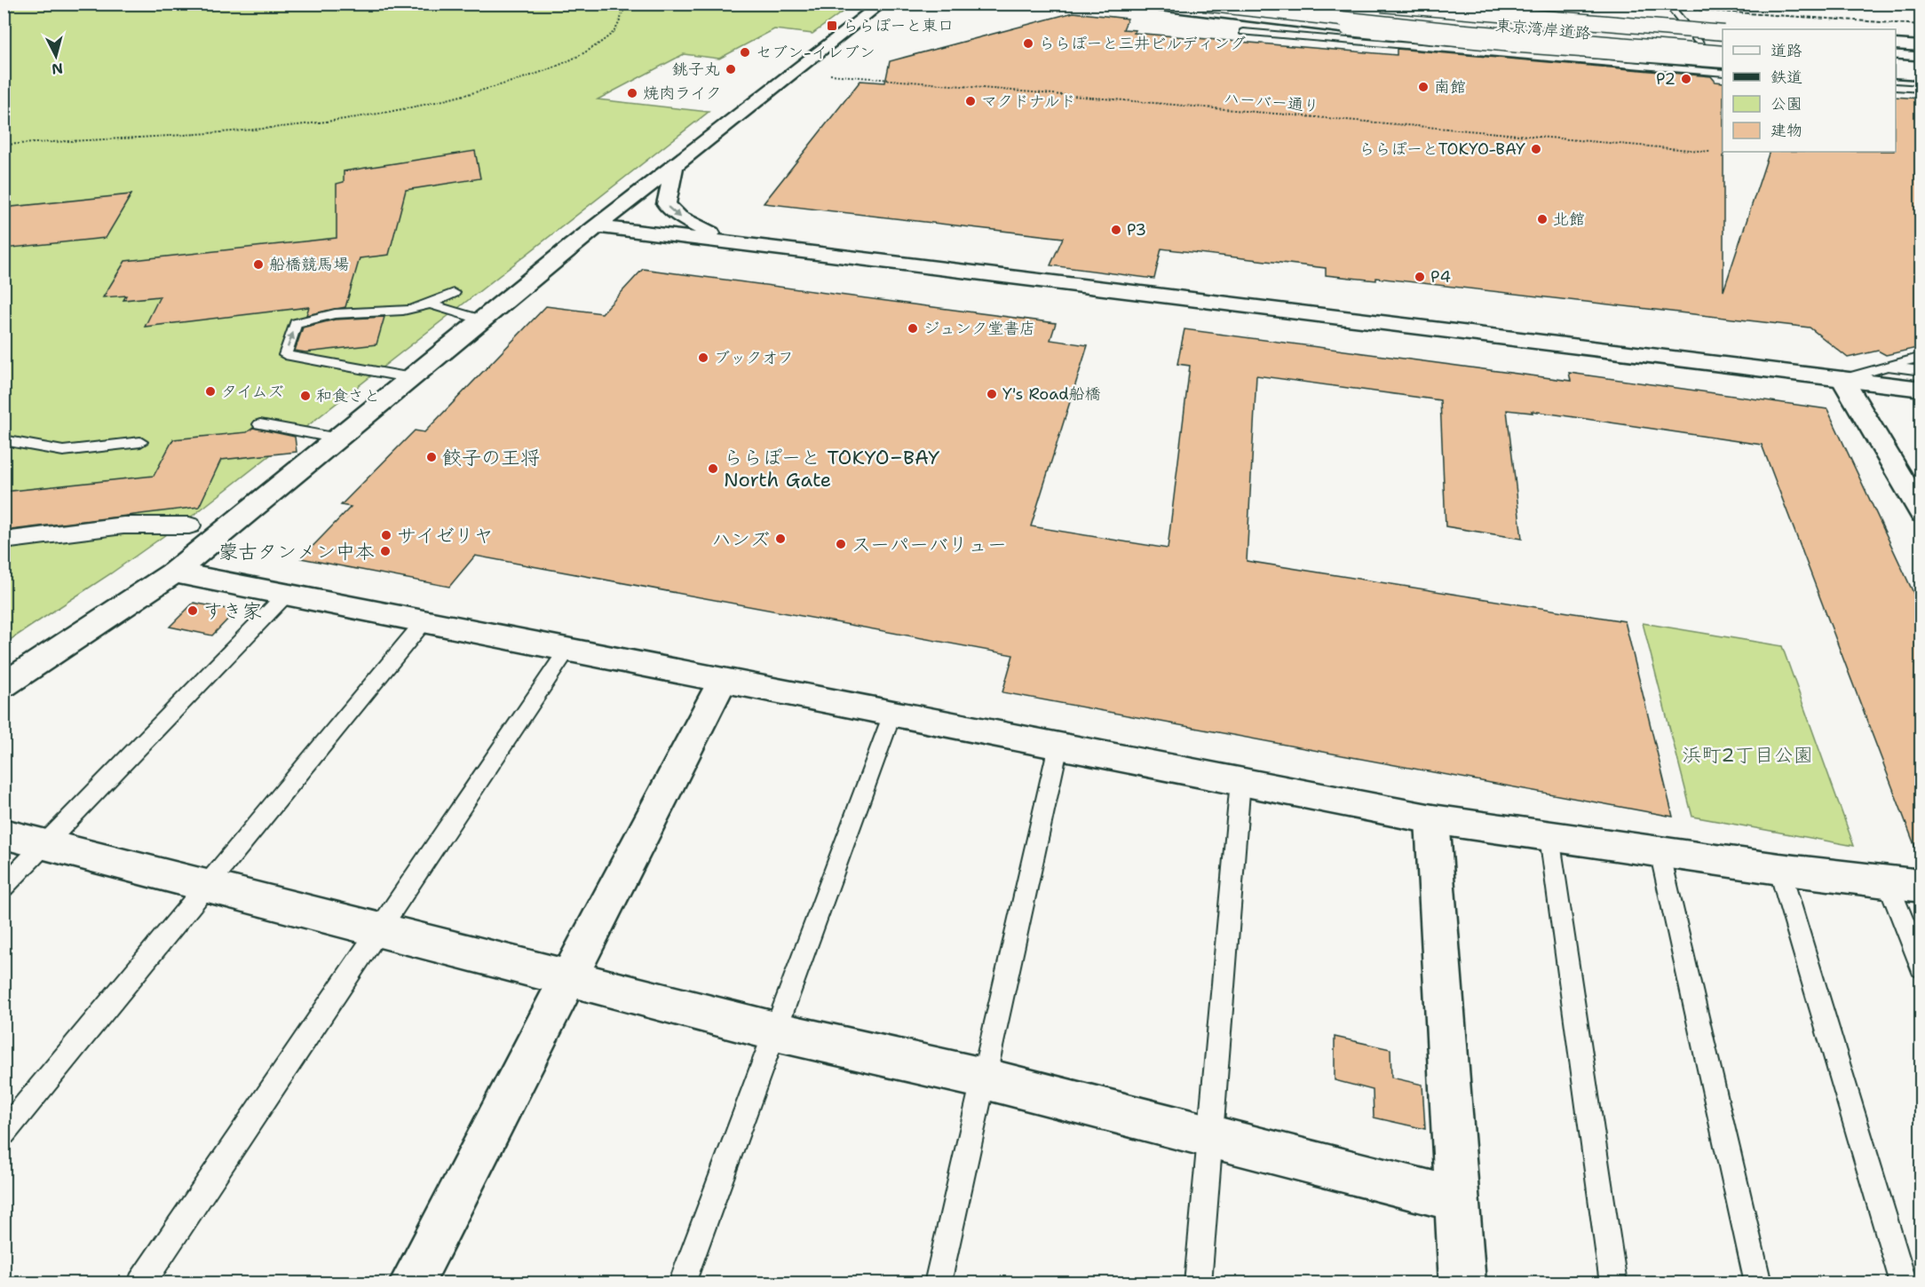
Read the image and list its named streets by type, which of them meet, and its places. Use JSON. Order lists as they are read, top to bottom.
{
  "streets": {
    "main road": ["東京湾岸道路"],
    "path": ["ハーバー通り"]
  },
  "parks": ["浜町2丁目公園"],
  "places": {
    "transit": ["ららぽーと東口"],
    "other": [
      "ららぽーと三井ビルディング",
      "セブン-イレブン",
      "銚子丸",
      "P2",
      "南館",
      "焼肉ライク",
      "マクドナルド",
      "ららぽーとTOKYO-BAY",
      "北館",
      "P3",
      "船橋競馬場",
      "P4",
      "ジュンク堂書店",
      "ブックオフ",
      "タイムズ",
      "Y's Road船橋",
      "和食さと",
      "餃子の王将",
      "ららぽーと TOKYO−BAY North Gate",
      "サイゼリヤ",
      "ハンズ",
      "スーパーバリュー",
      "蒙古タンメン中本",
      "すき家"
    ]
  },
  "legend": [
    "道路",
    "鉄道",
    "公園",
    "建物"
  ],
  "north": "bottom"
}
